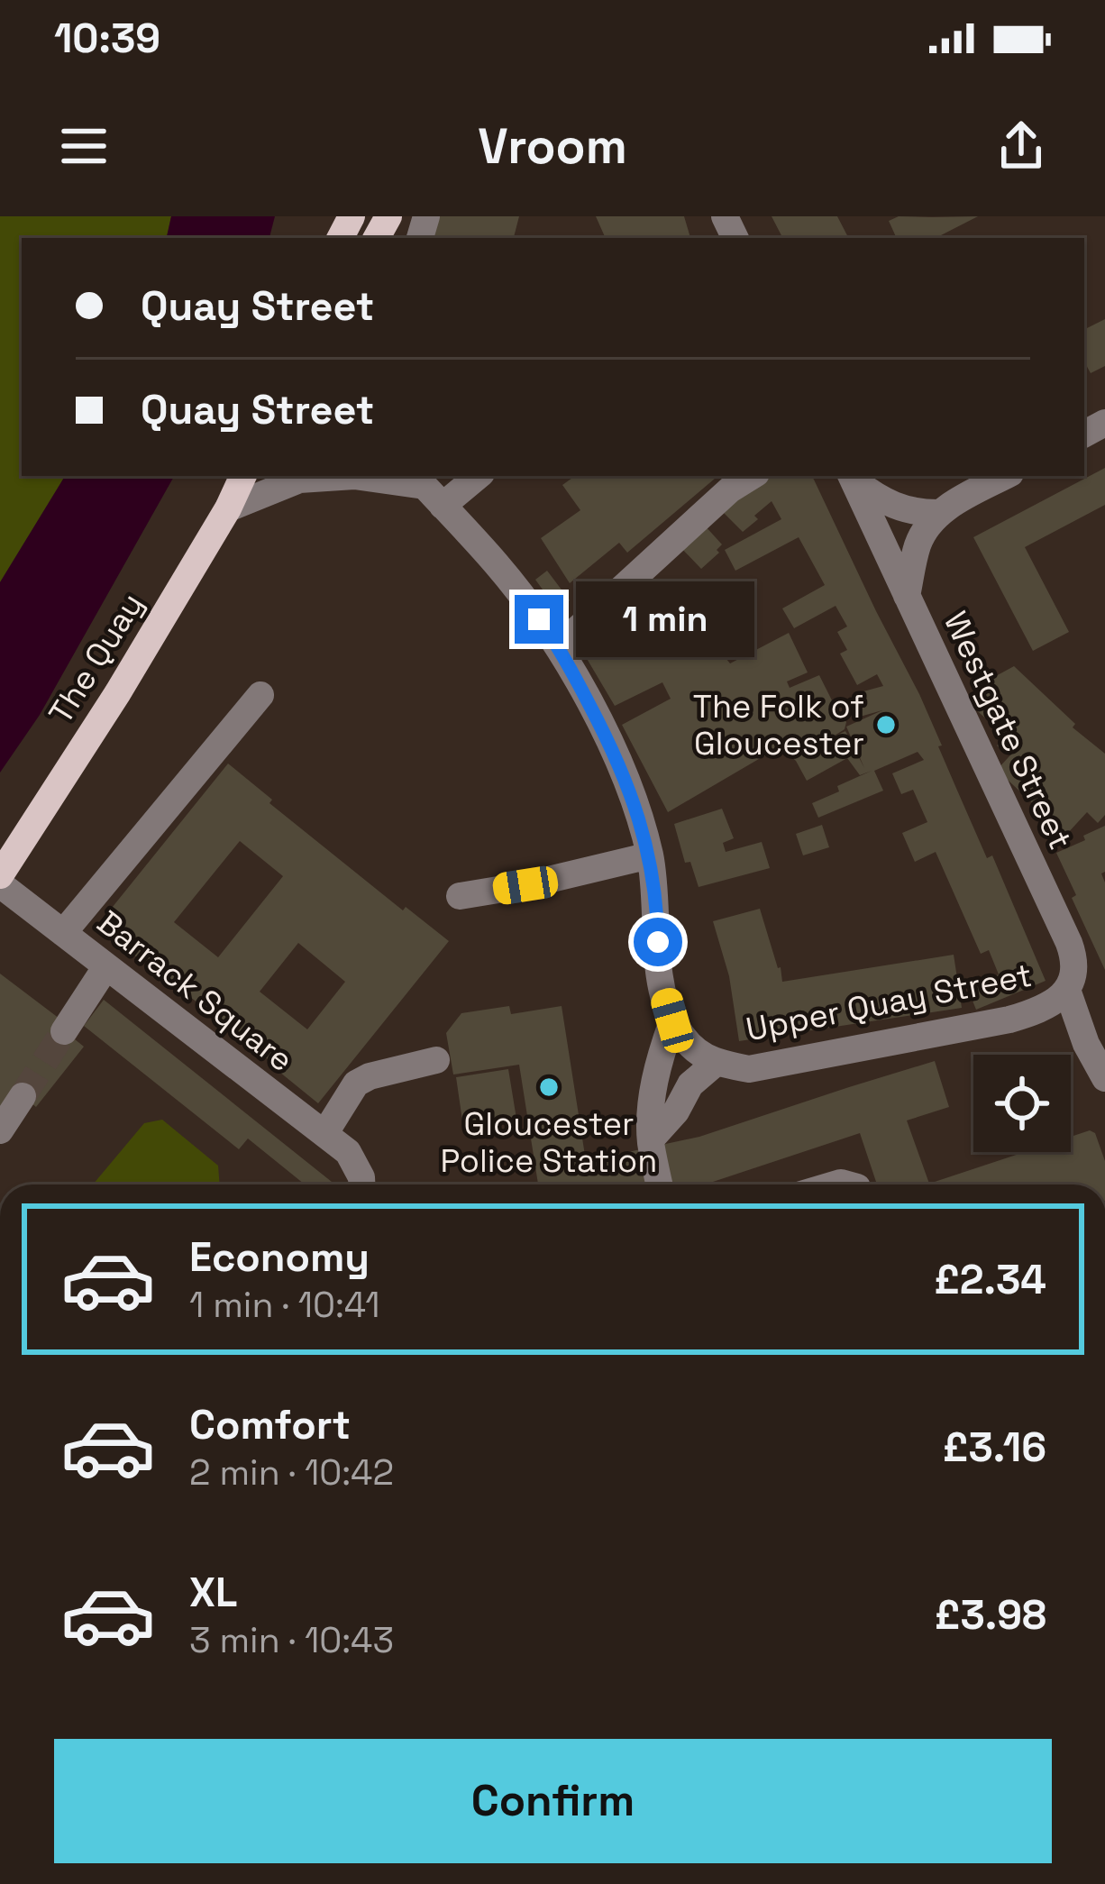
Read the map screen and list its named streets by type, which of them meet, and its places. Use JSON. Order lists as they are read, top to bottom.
{
  "streets": {
    "main road": ["The Quay"],
    "street": ["Westgate Street", "Barrack Square", "Upper Quay Street"]
  },
  "crossings": [
    ["Westgate Street", "Upper Quay Street"]
  ],
  "places": ["The Folk of Gloucester", "Gloucester Police Station"],
  "page": {
    "status": "10:39",
    "header": "Vroom",
    "banner": ["Quay Street", "Quay Street"],
    "bubble": "1 min",
    "list": [
      {
        "name": "Economy",
        "note": "1 min · 10:41",
        "value": "£2.34"
      },
      {
        "name": "Comfort",
        "note": "2 min · 10:42",
        "value": "£3.16"
      },
      {
        "name": "XL",
        "note": "3 min · 10:43",
        "value": "£3.98"
      }
    ],
    "buttons": "Confirm"
  }
}
